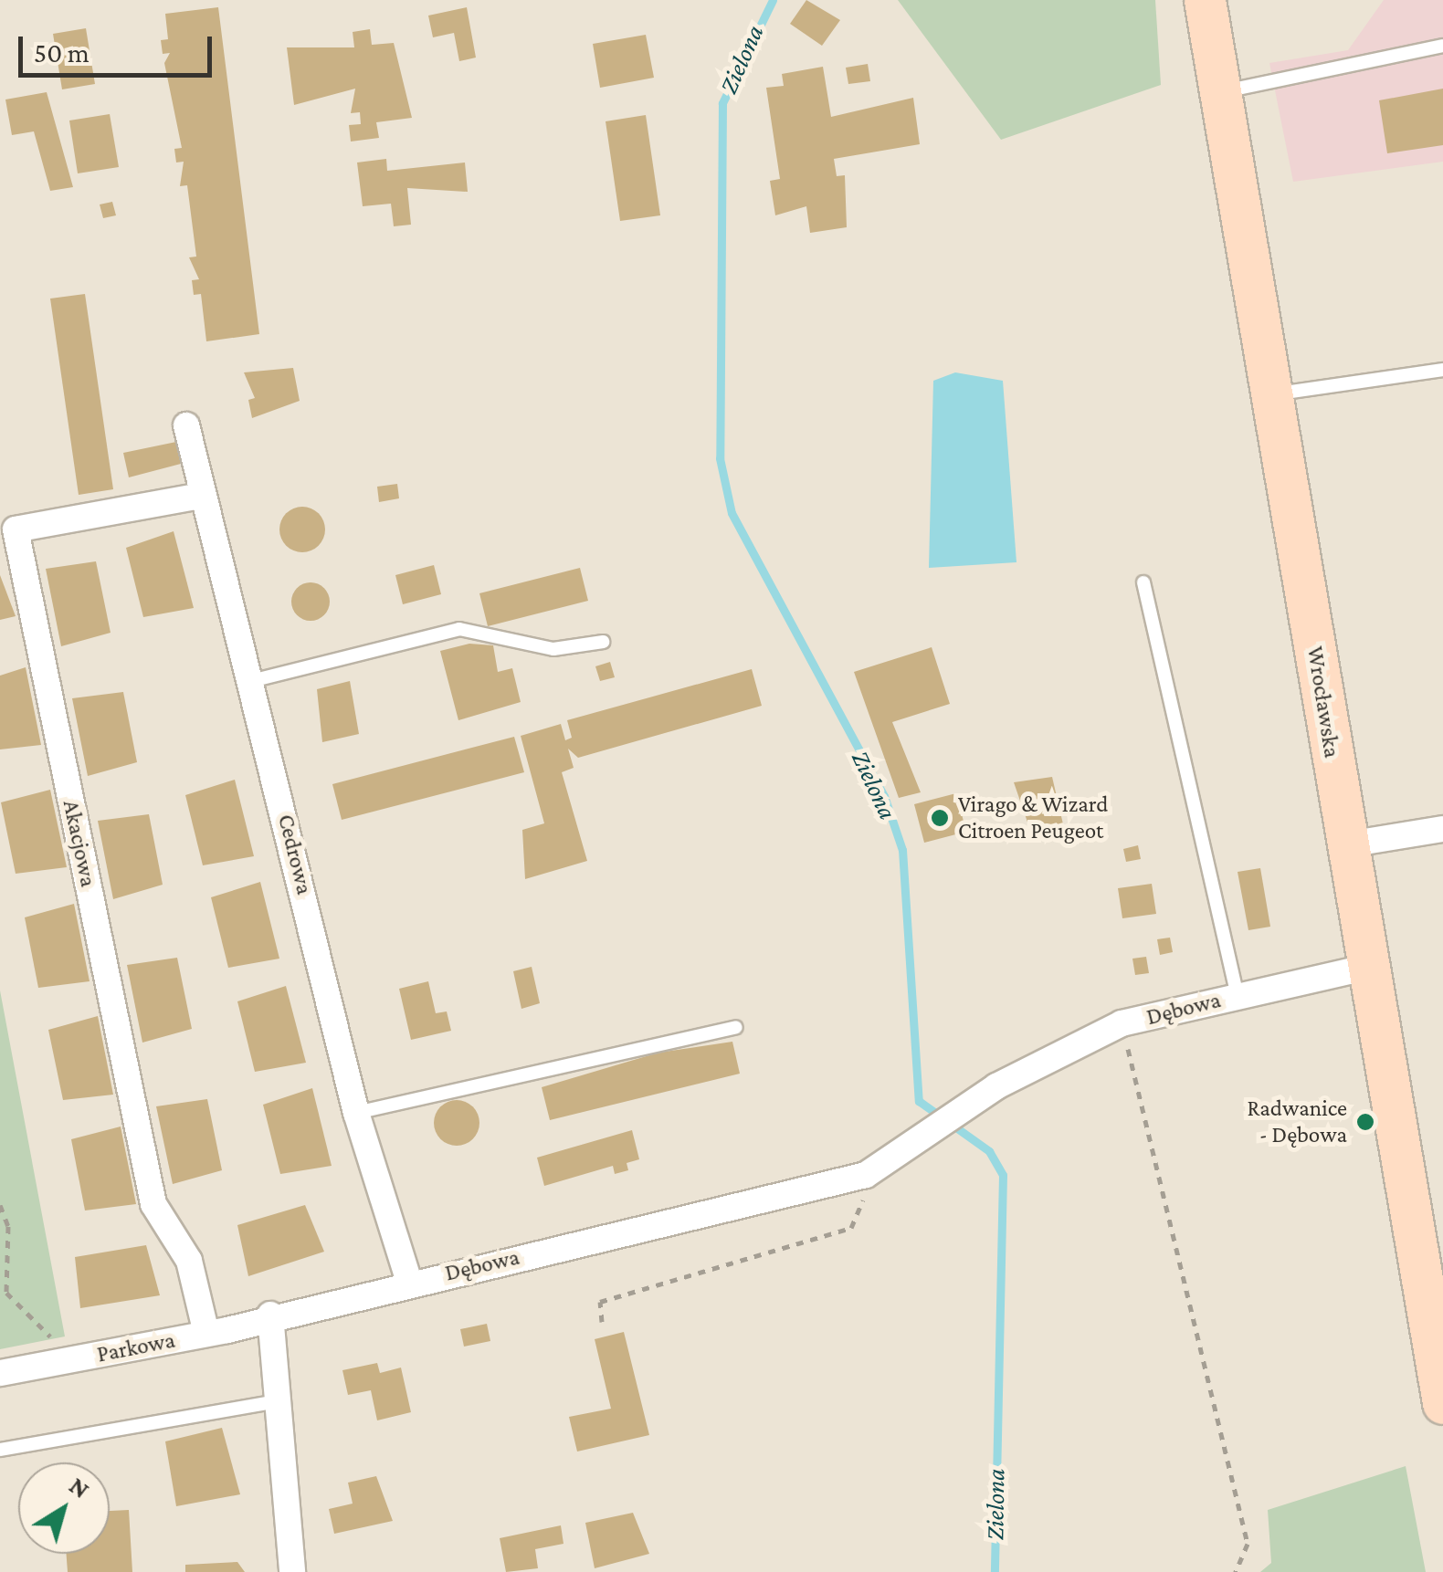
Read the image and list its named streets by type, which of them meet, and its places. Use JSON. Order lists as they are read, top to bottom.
{
  "streets": {
    "main road": ["Wrocławska"],
    "street": [
      "Akacjowa",
      "Cedrowa",
      "Dębowa",
      "Parkowa"
    ]
  },
  "crossings": [
    ["Wrocławska", "Dębowa"],
    ["Akacjowa", "Cedrowa"],
    ["Akacjowa", "Parkowa"],
    ["Cedrowa", "Dębowa"],
    ["Dębowa", "Parkowa"]
  ],
  "water": ["Zielona"],
  "places": ["Virago & Wizard Citroen Peugeot", "Radwanice - Dębowa"],
  "scale_bar": "50 m",
  "north": "top right"
}
